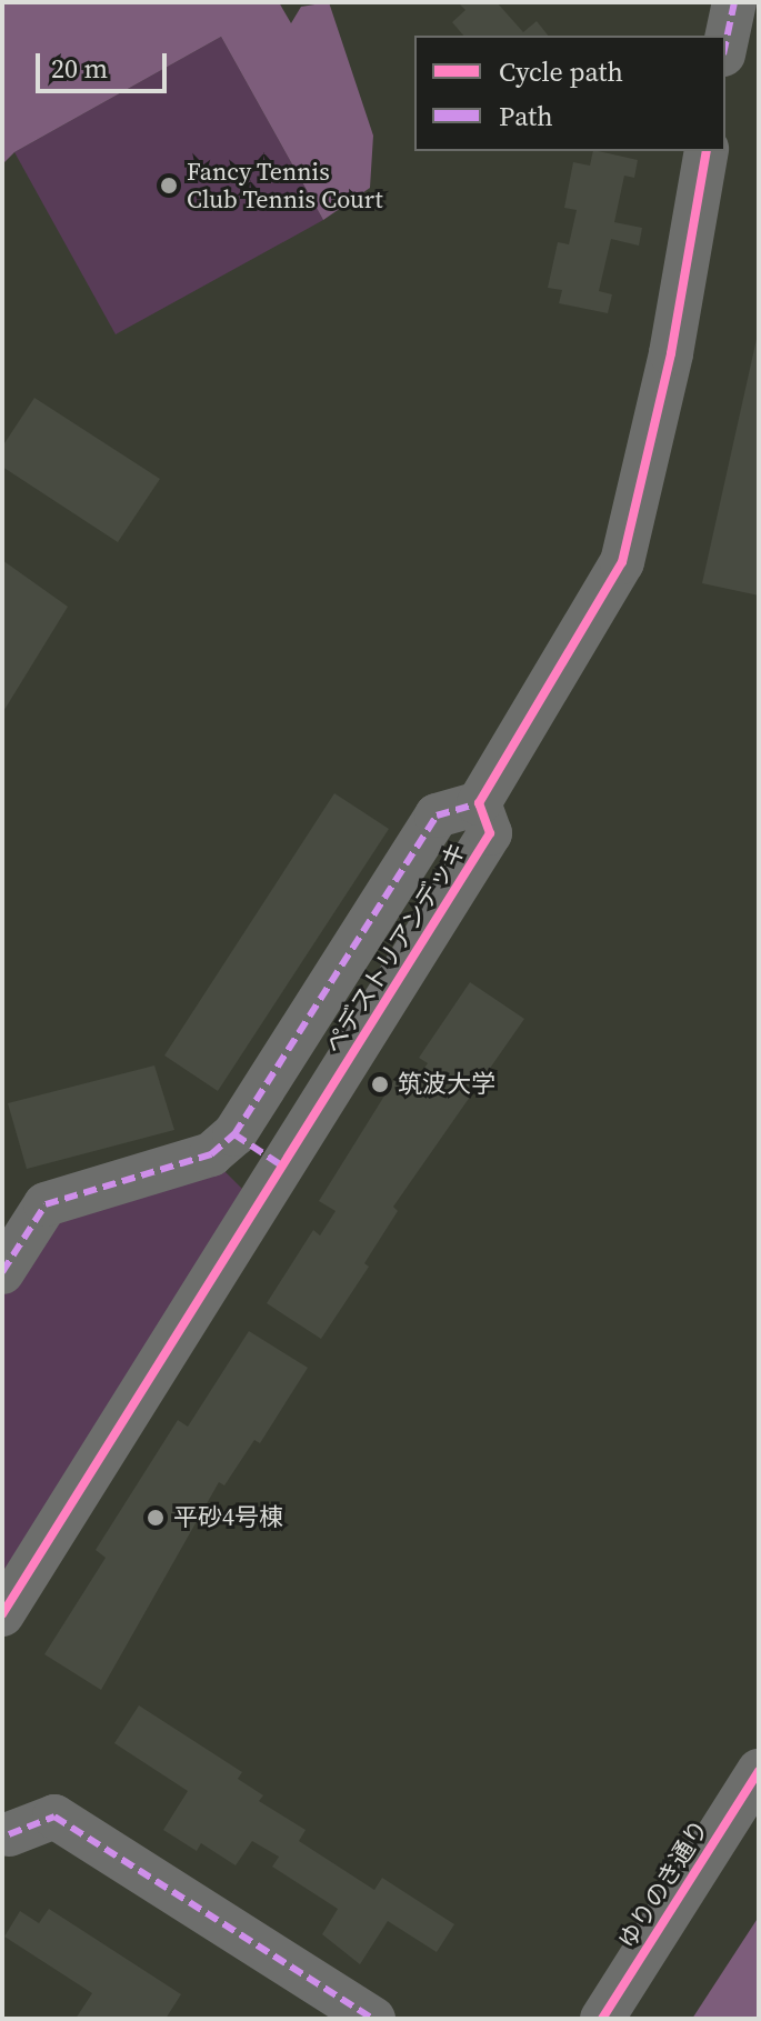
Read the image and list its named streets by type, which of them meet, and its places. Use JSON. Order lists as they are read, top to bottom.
{
  "streets": {
    "street": ["ペデストリアンデッキ", "ゆりのき通り"]
  },
  "places": ["Fancy Tennis Club Tennis Court", "筑波大学", "平砂4号棟"],
  "legend": ["Cycle path", "Path"],
  "scale_bar": "20 m"
}
